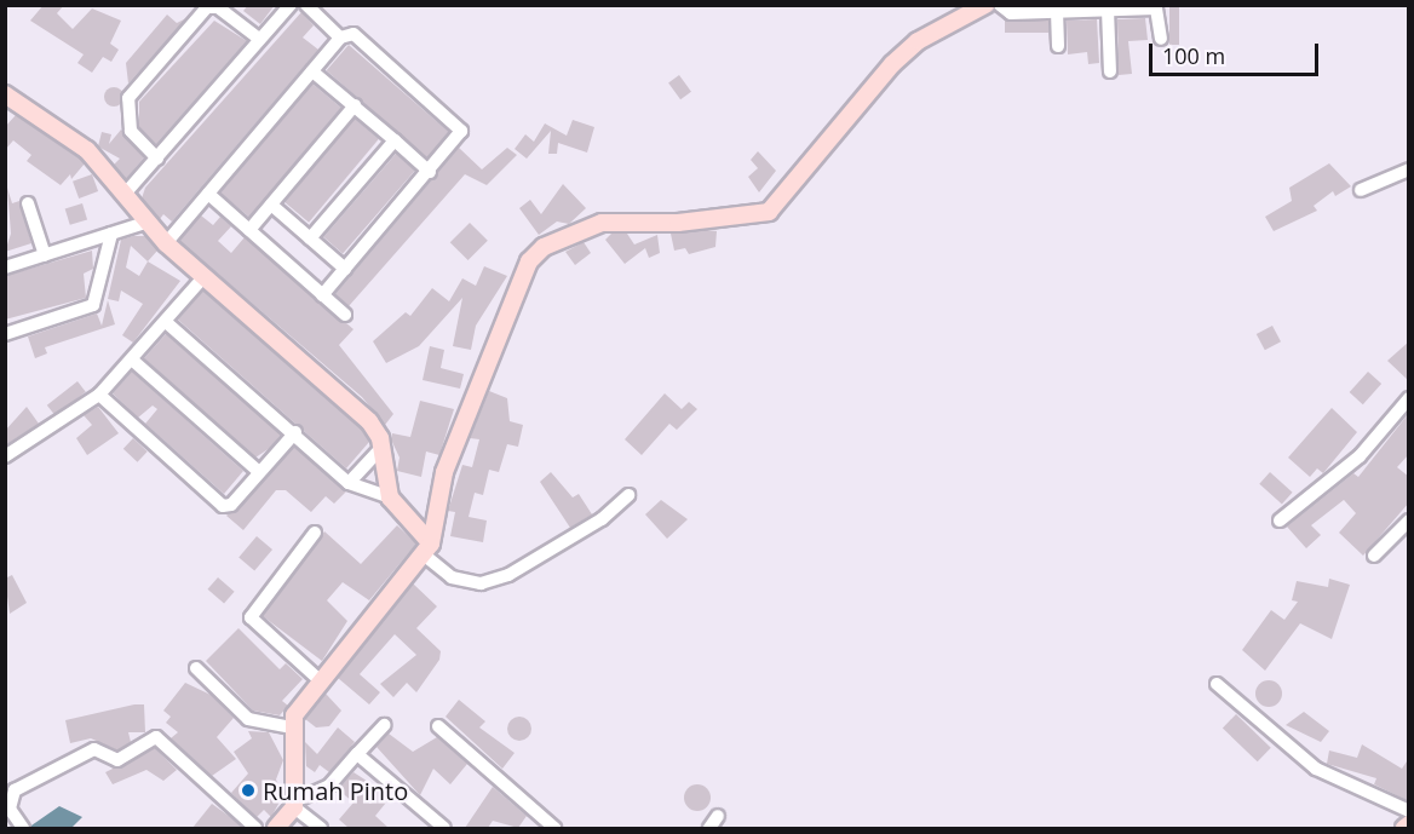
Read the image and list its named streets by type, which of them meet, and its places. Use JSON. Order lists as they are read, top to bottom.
{
  "places": ["Rumah Pinto"],
  "scale_bar": "100 m"
}
